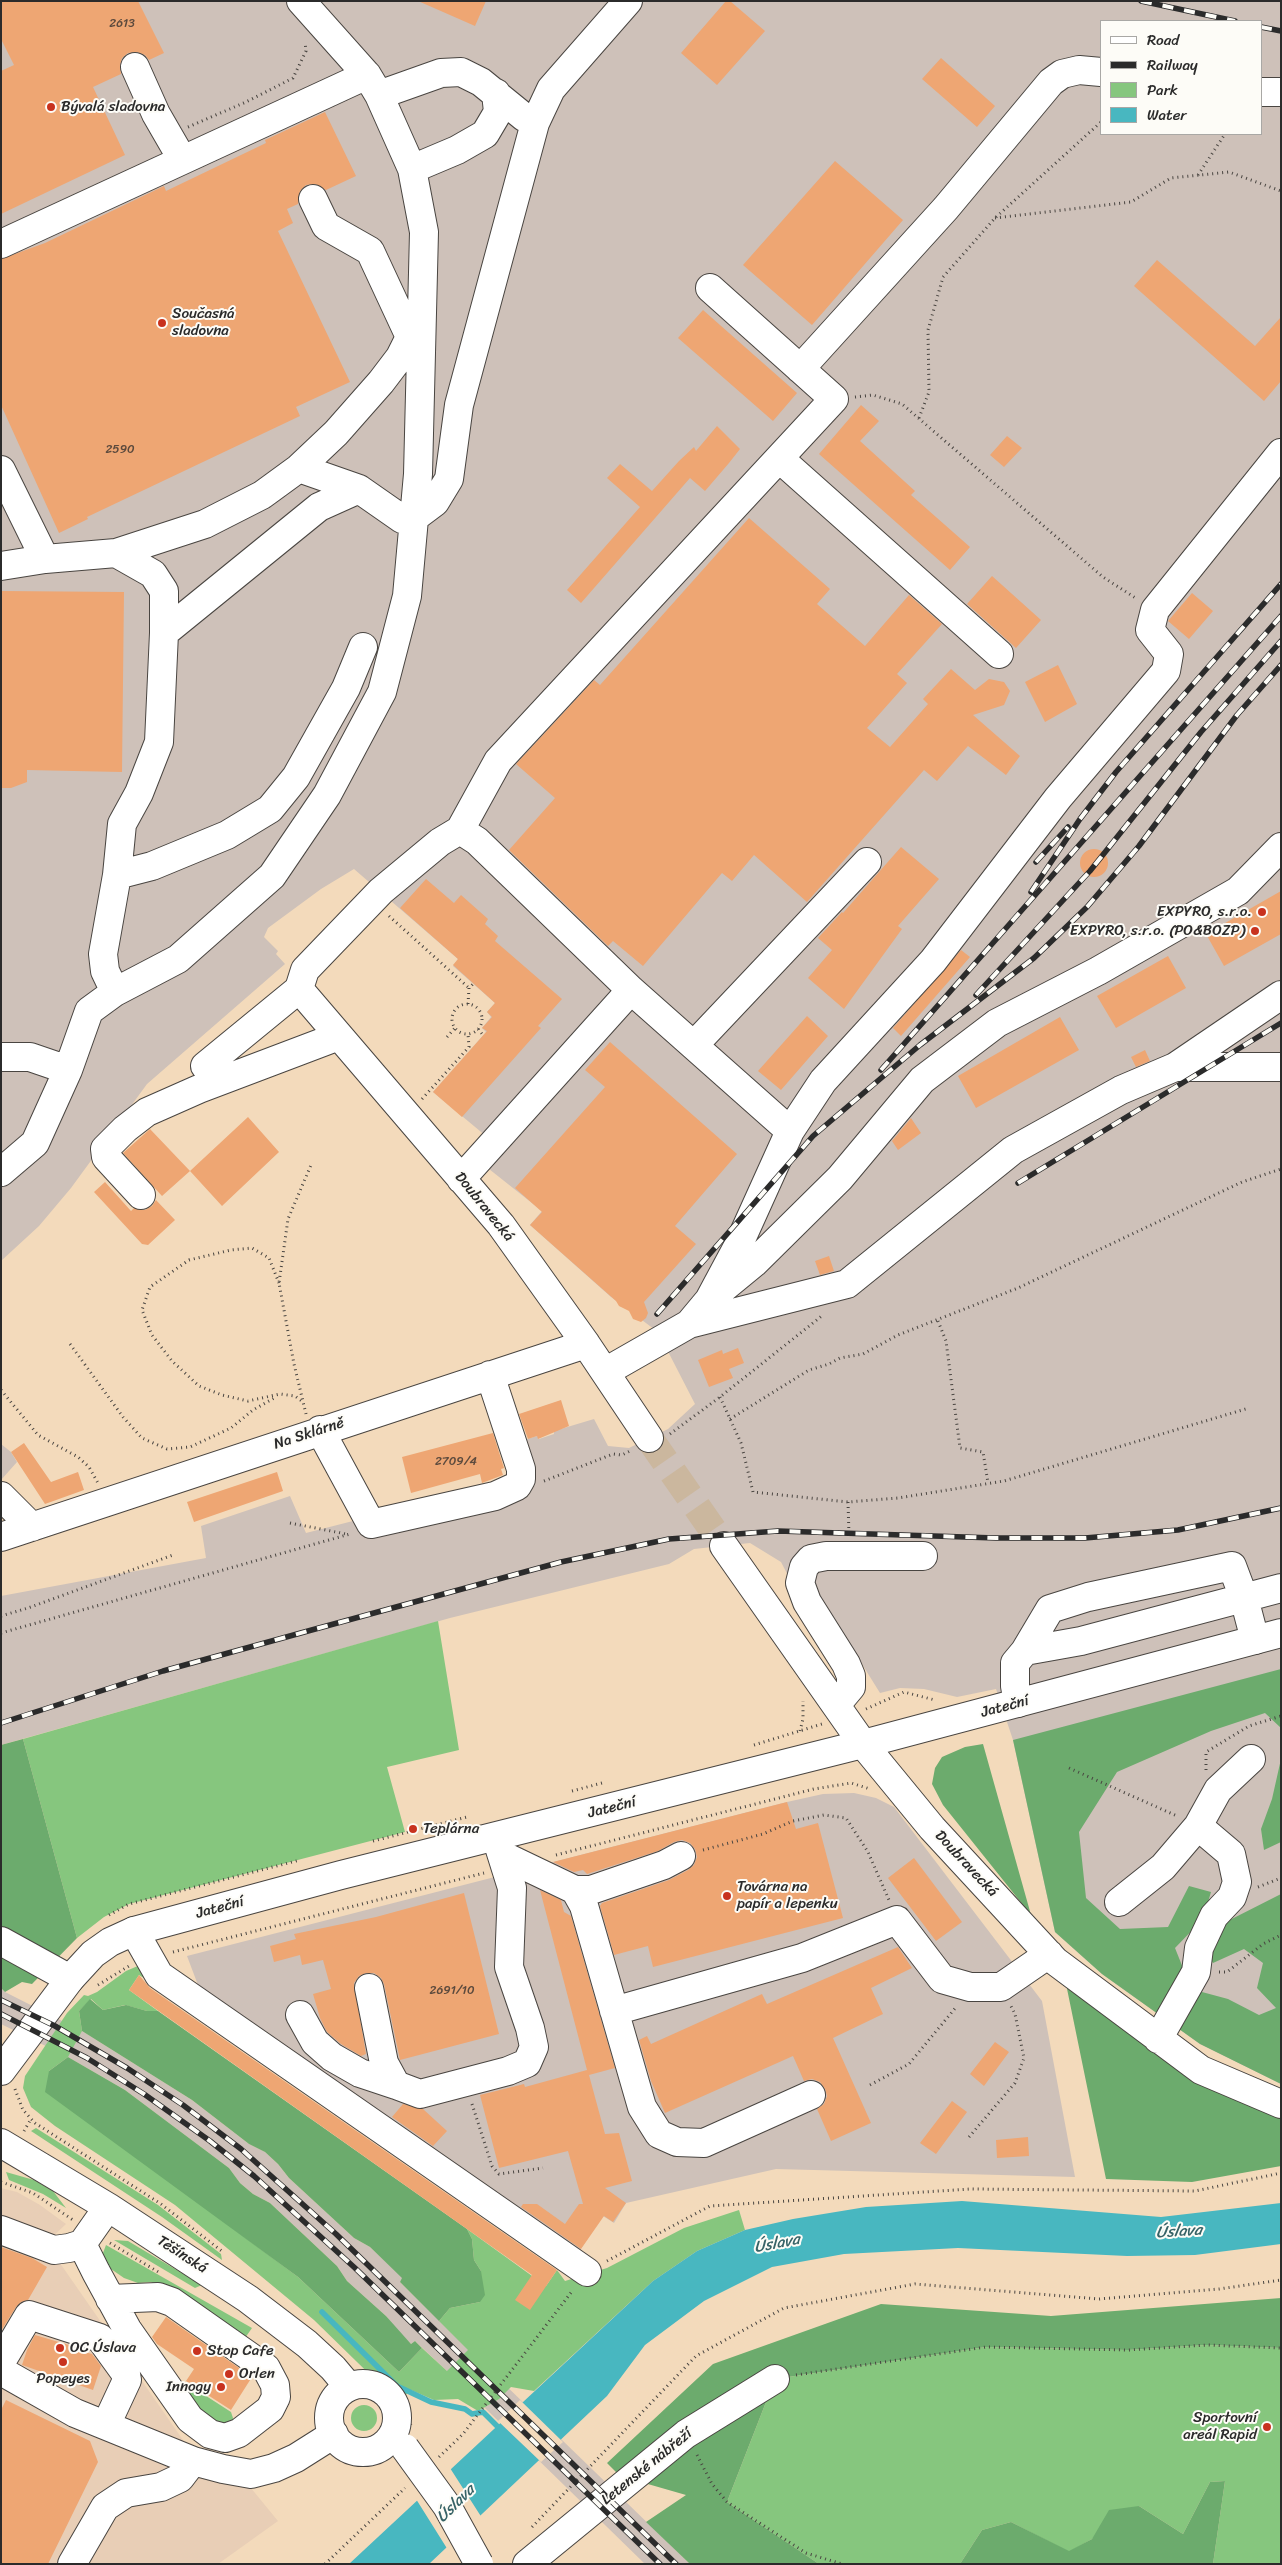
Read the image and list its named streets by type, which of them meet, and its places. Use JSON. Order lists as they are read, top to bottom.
{
  "streets": {
    "street": [
      "Doubravecká",
      "Na Sklárně",
      "Jateční",
      "Těšínská",
      "Letenské nábřeží"
    ]
  },
  "crossings": [
    ["Doubravecká", "Na Sklárně"],
    ["Doubravecká", "Jateční"]
  ],
  "water": ["Úslava"],
  "places": [
    "Bývalá sladovna",
    "Současná sladovna",
    "EXPYRO, s.r.o.",
    "EXPYRO, s.r.o. (PO&BOZP)",
    "Teplárna",
    "Továrna na papír a lepenku",
    "OC Úslava",
    "Stop Cafe",
    "Popeyes",
    "Orlen",
    "Innogy",
    "Sportovní areál Rapid"
  ],
  "house_numbers": [
    "2613",
    "2590",
    "2709/4",
    "2691/10"
  ],
  "legend": [
    "Road",
    "Railway",
    "Park",
    "Water"
  ]
}
